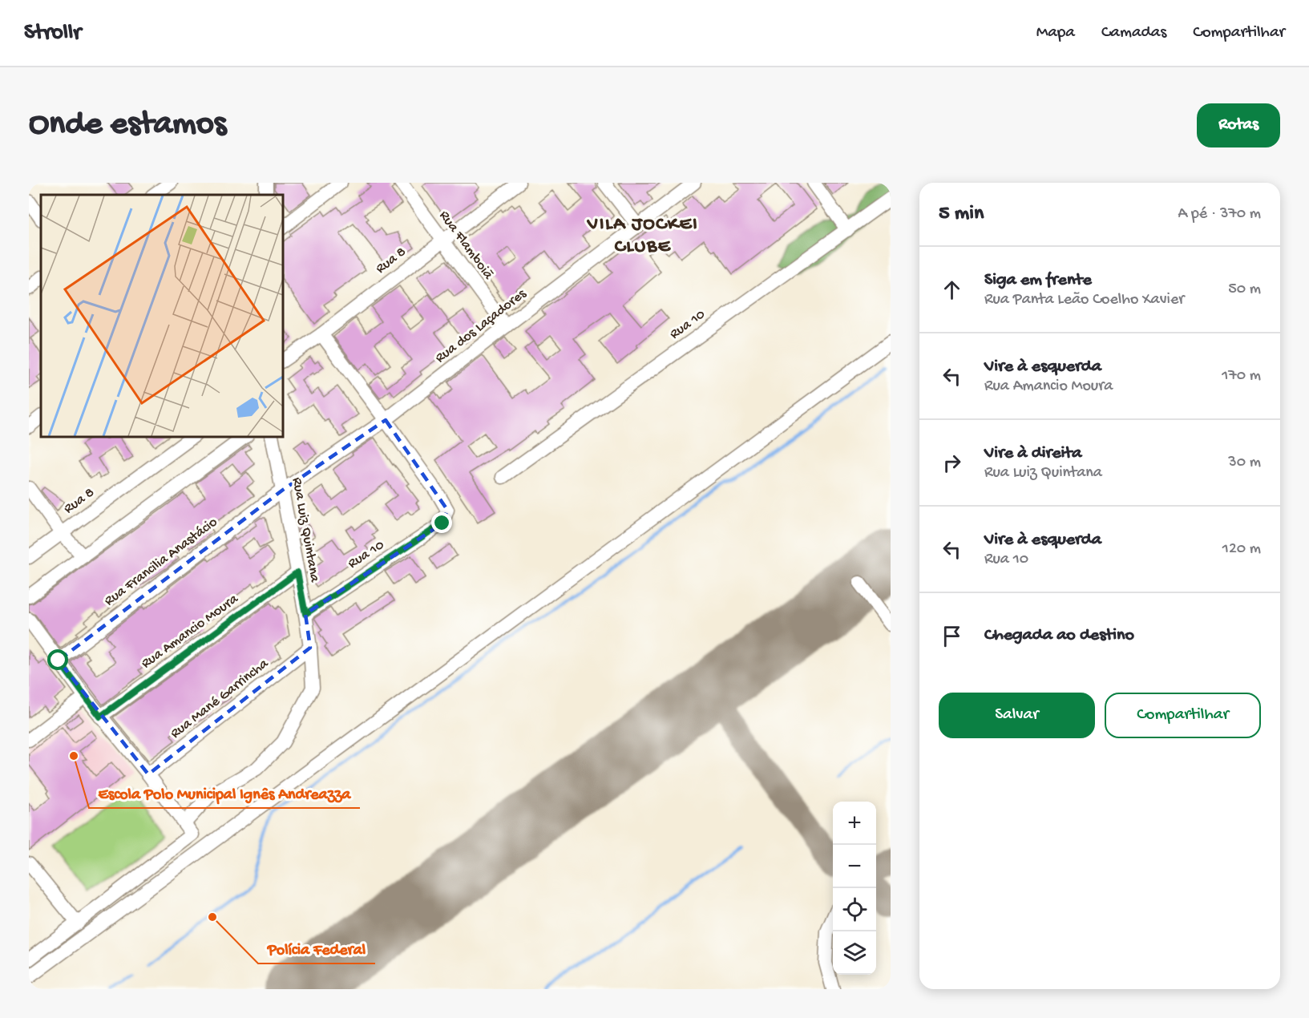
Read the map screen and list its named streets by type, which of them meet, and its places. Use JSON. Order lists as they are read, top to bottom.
{
  "streets": {
    "street": [
      "Rua Flamboiã",
      "Rua 8",
      "Rua 10",
      "Rua dos Laçadores",
      "Rua Luiz Quintana",
      "Rua Francilia Anastácio",
      "Rua Amancio Moura",
      "Rua Mané Garrincha"
    ]
  },
  "crossings": [
    ["Rua Flamboiã", "Rua 8"],
    ["Rua Flamboiã", "Rua dos Laçadores"],
    ["Rua 10", "Rua dos Laçadores"],
    ["Rua 10", "Rua Luiz Quintana"],
    ["Rua dos Laçadores", "Rua Luiz Quintana"],
    ["Rua dos Laçadores", "Rua Francilia Anastácio"],
    ["Rua Luiz Quintana", "Rua Francilia Anastácio"],
    ["Rua Luiz Quintana", "Rua Amancio Moura"],
    ["Rua Luiz Quintana", "Rua Mané Garrincha"]
  ],
  "districts": ["VILA JOCKEI CLUBE"],
  "places": ["Escola Polo Municipal Ignês Andreazza", "Polícia Federal"],
  "page": {
    "header": "Strollr",
    "nav": ["Mapa", "Camadas", "Compartilhar"],
    "buttons": [
      "Rotas",
      ["Salvar", "Compartilhar"]
    ],
    "title": "Onde estamos",
    "heading": ["5 min", "A pé · 370 m"],
    "list": [
      ["Siga em frente", "Rua Panta Leão Coelho Xavier", "50 m"],
      ["Vire à esquerda", "Rua Amancio Moura", "170 m"],
      ["Vire à direita", "Rua Luiz Quintana", "30 m"],
      ["Vire à esquerda", "Rua 10", "120 m"],
      "Chegada ao destino"
    ],
    "map_buttons": ["+", "−"]
  }
}
